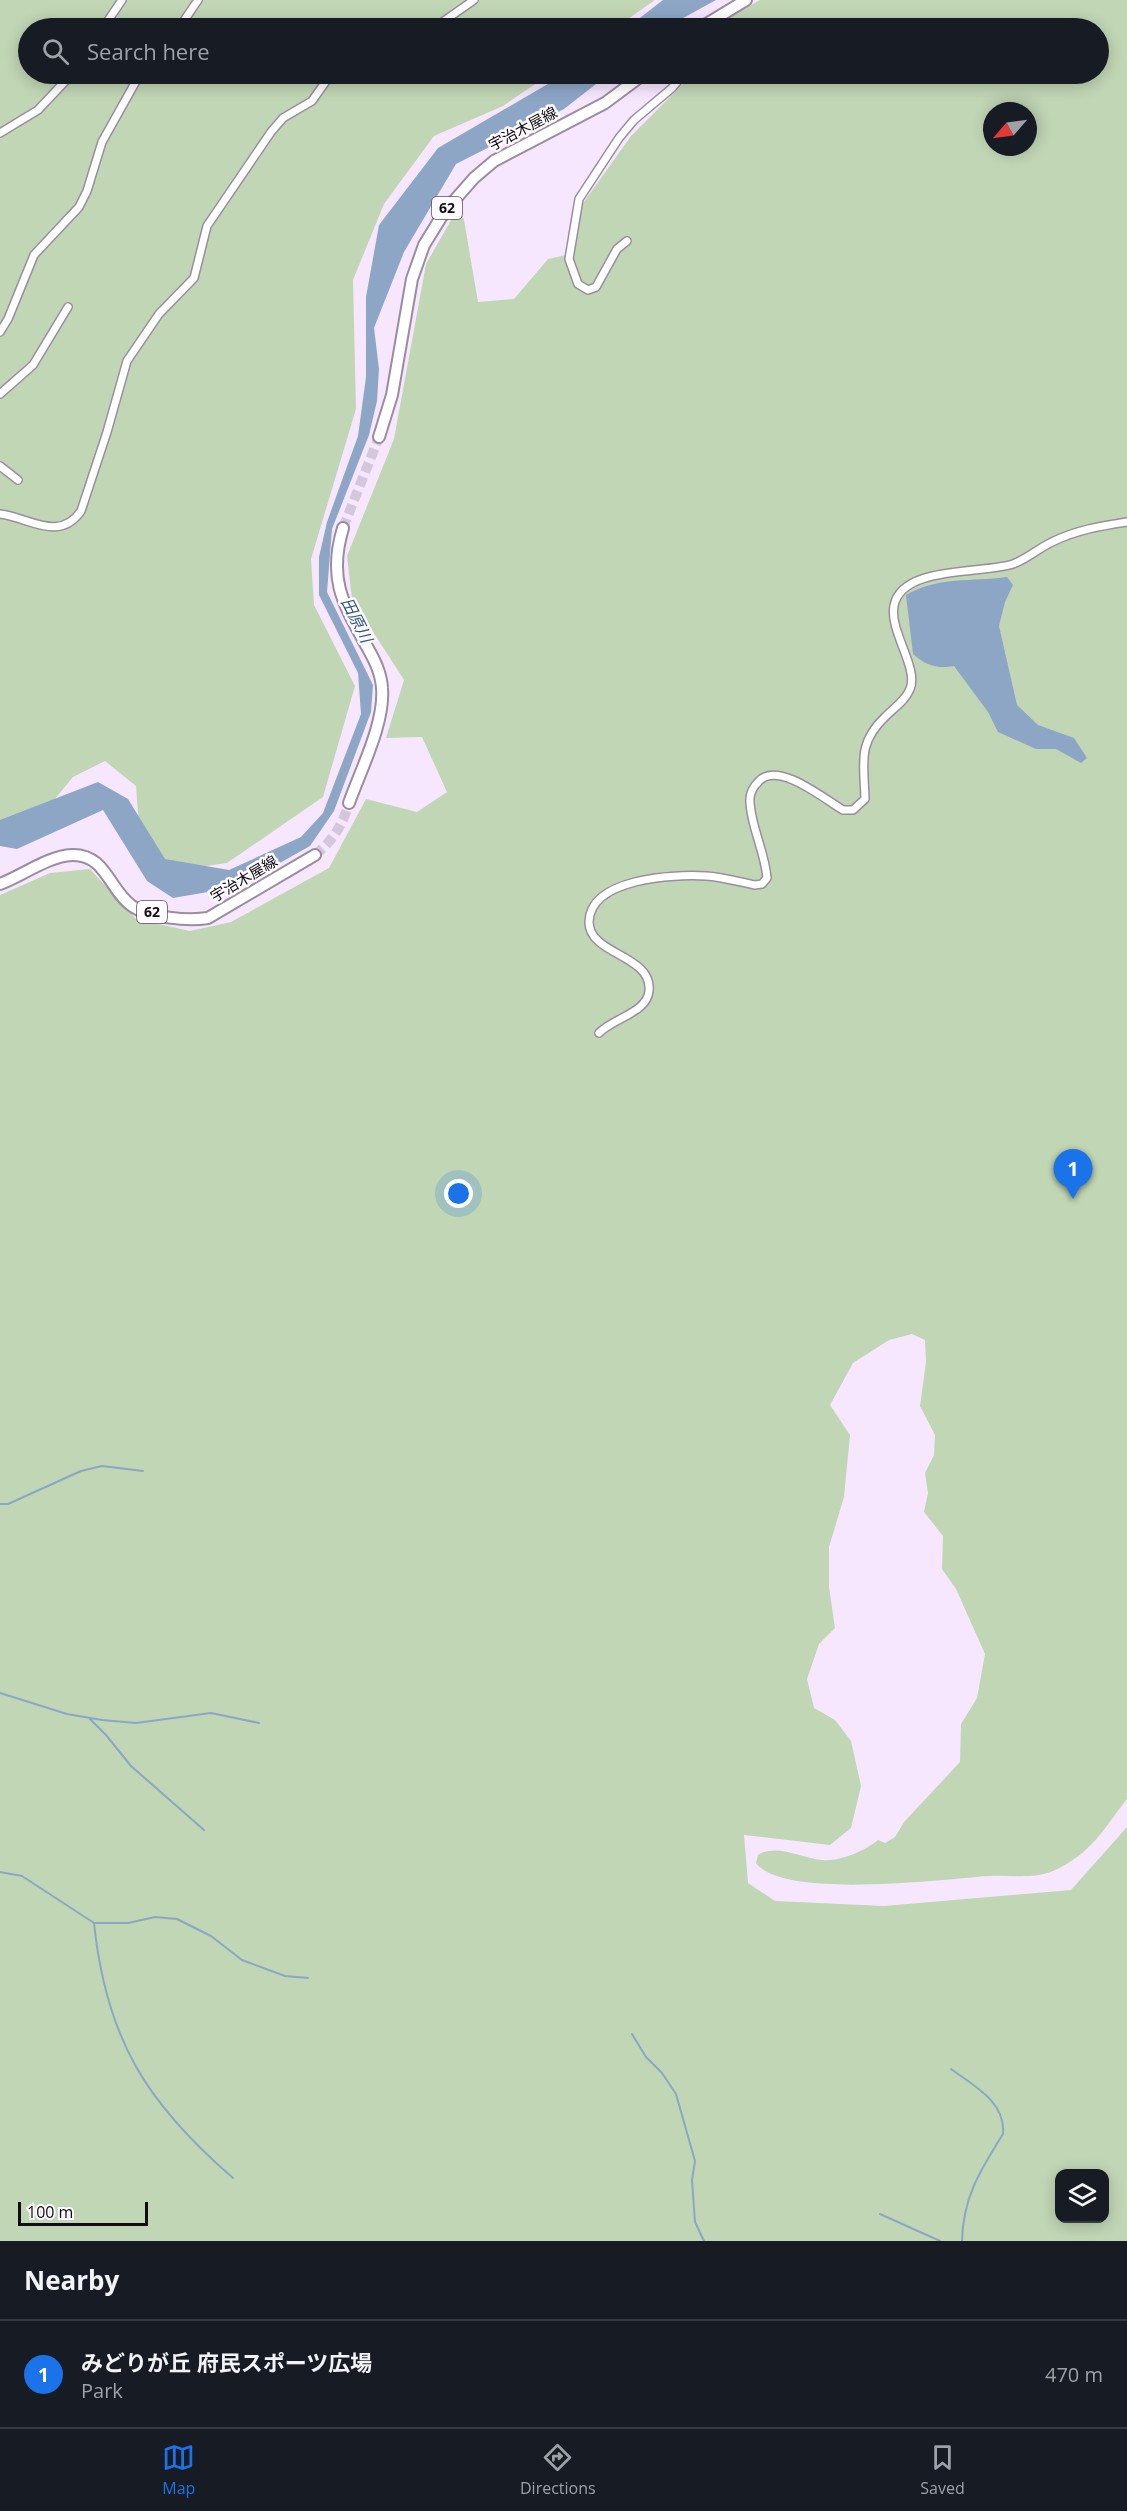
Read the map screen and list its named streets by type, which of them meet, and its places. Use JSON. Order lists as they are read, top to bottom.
{
  "streets": {
    "main road": ["宇治木屋線", "62"]
  },
  "water": ["田原川"],
  "scale_bar": "100 m",
  "north": "bottom left",
  "page": {
    "search": "Search here",
    "pins": "1",
    "scale": "100 m",
    "heading": "Nearby",
    "list": [
      {
        "mark": "1",
        "name": "みどりが丘 府民スポーツ広場",
        "note": "Park",
        "value": "470 m"
      }
    ],
    "nav": ["Map", "Directions", "Saved"]
  }
}
